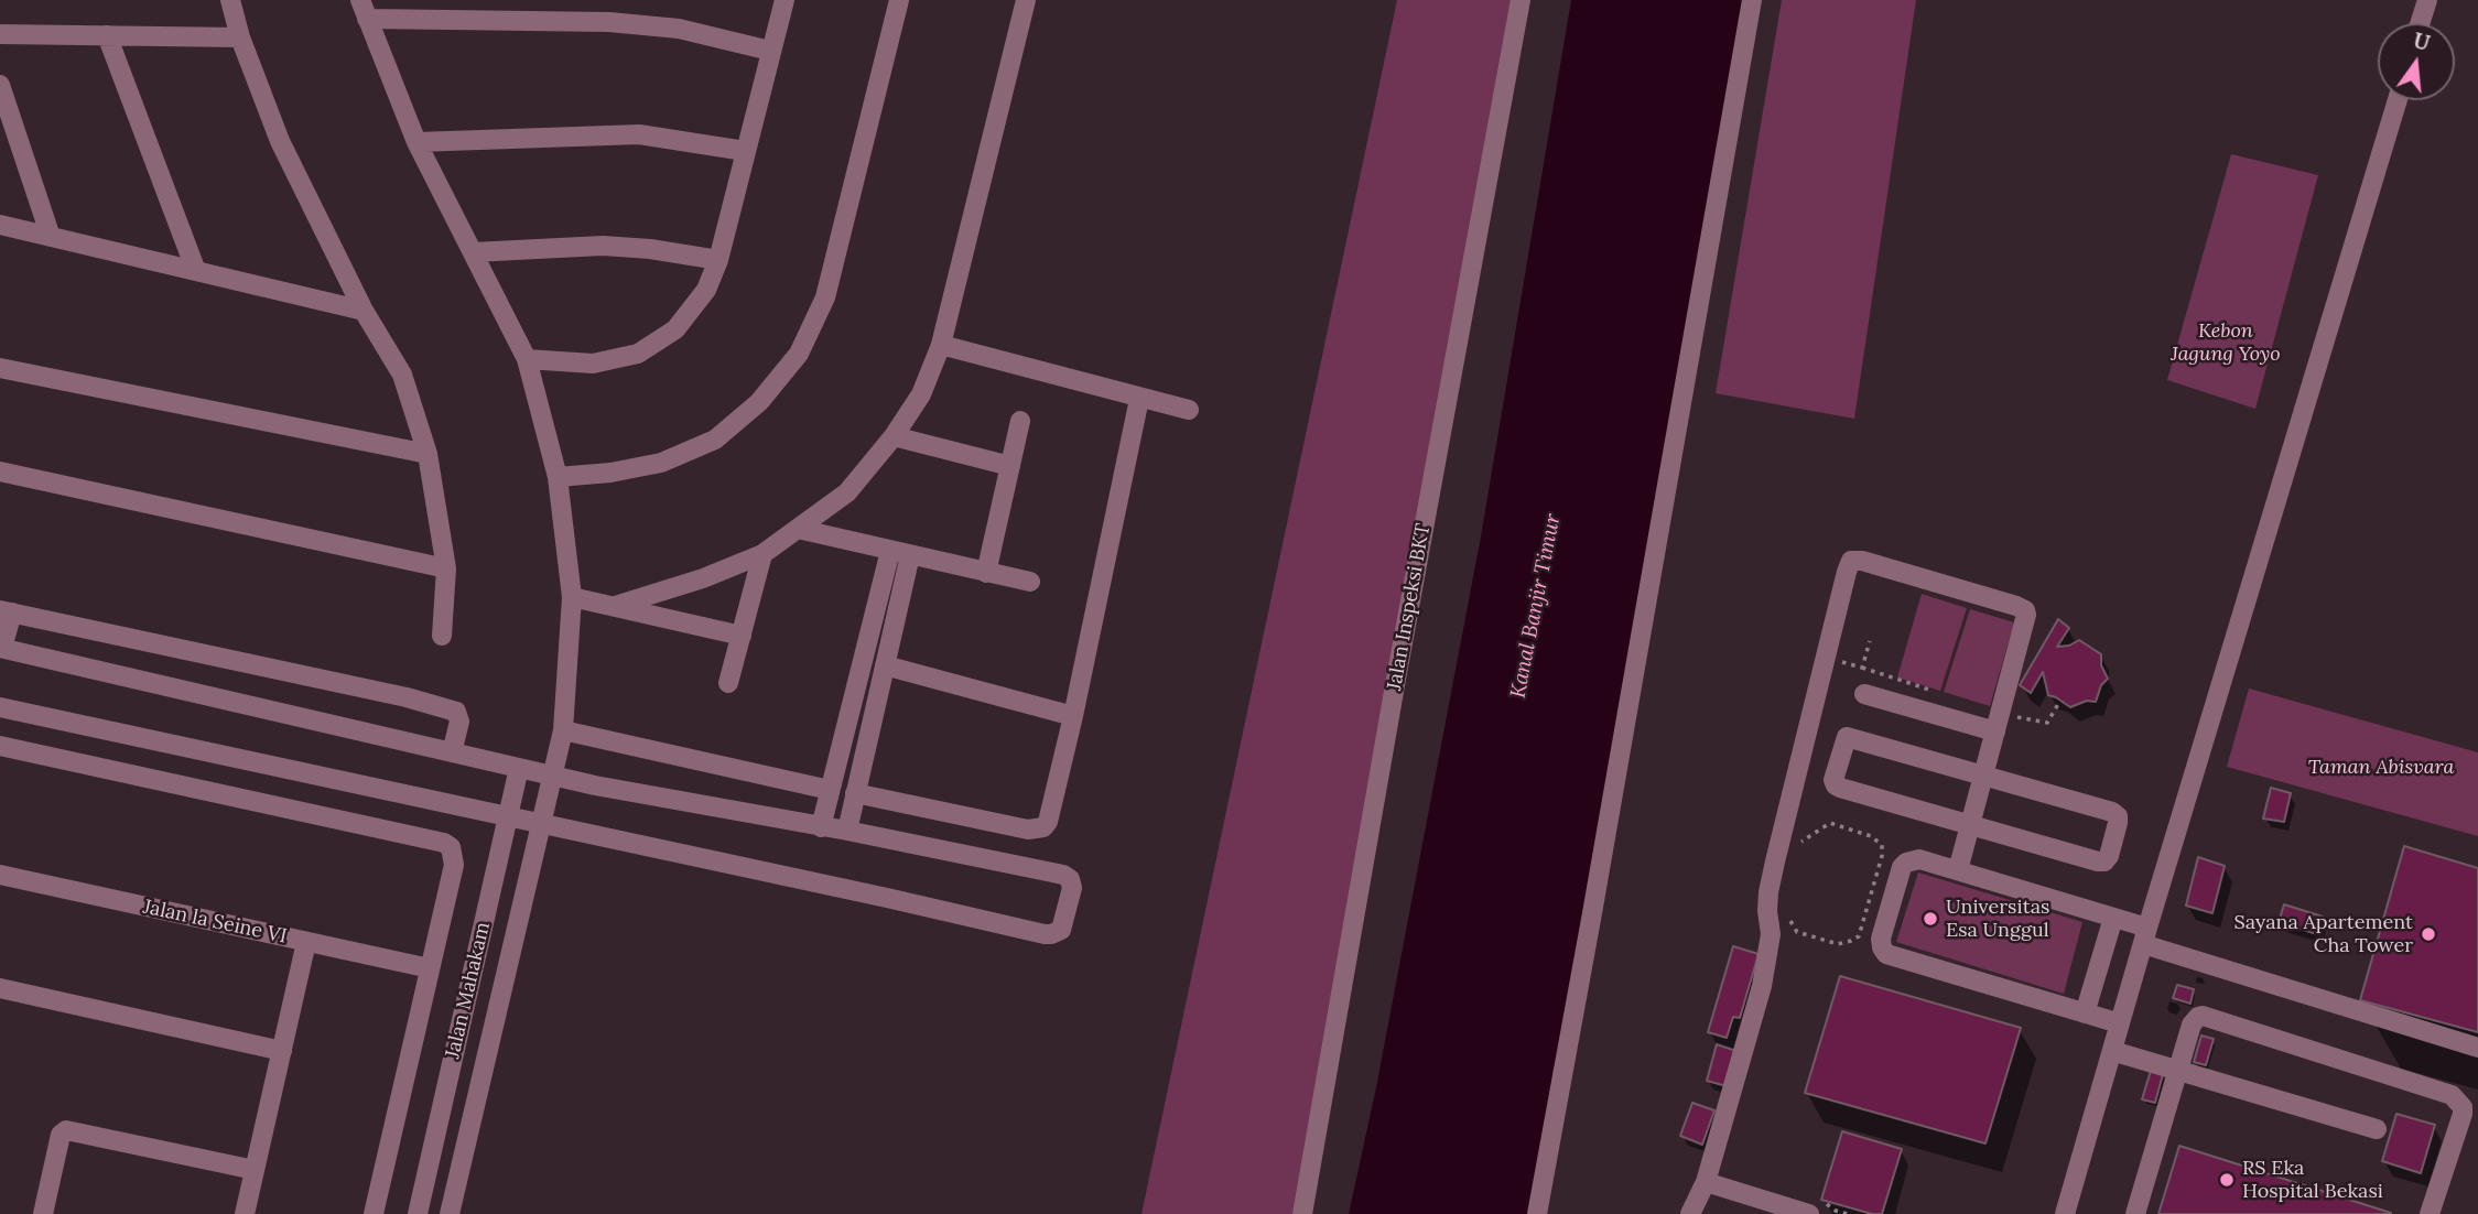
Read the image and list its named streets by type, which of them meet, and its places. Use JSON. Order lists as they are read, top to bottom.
{
  "streets": {
    "street": ["Jalan Inspeksi BKT", "Jalan la Seine VI", "Jalan Mahakam"]
  },
  "water": ["Kanal Banjir Timur"],
  "parks": ["Kebon Jagung Yoyo", "Taman Abisvara"],
  "places": ["Universitas Esa Unggul", "Sayana Apartement Cha Tower", "RS Eka Hospital Bekasi"],
  "north": "top"
}
